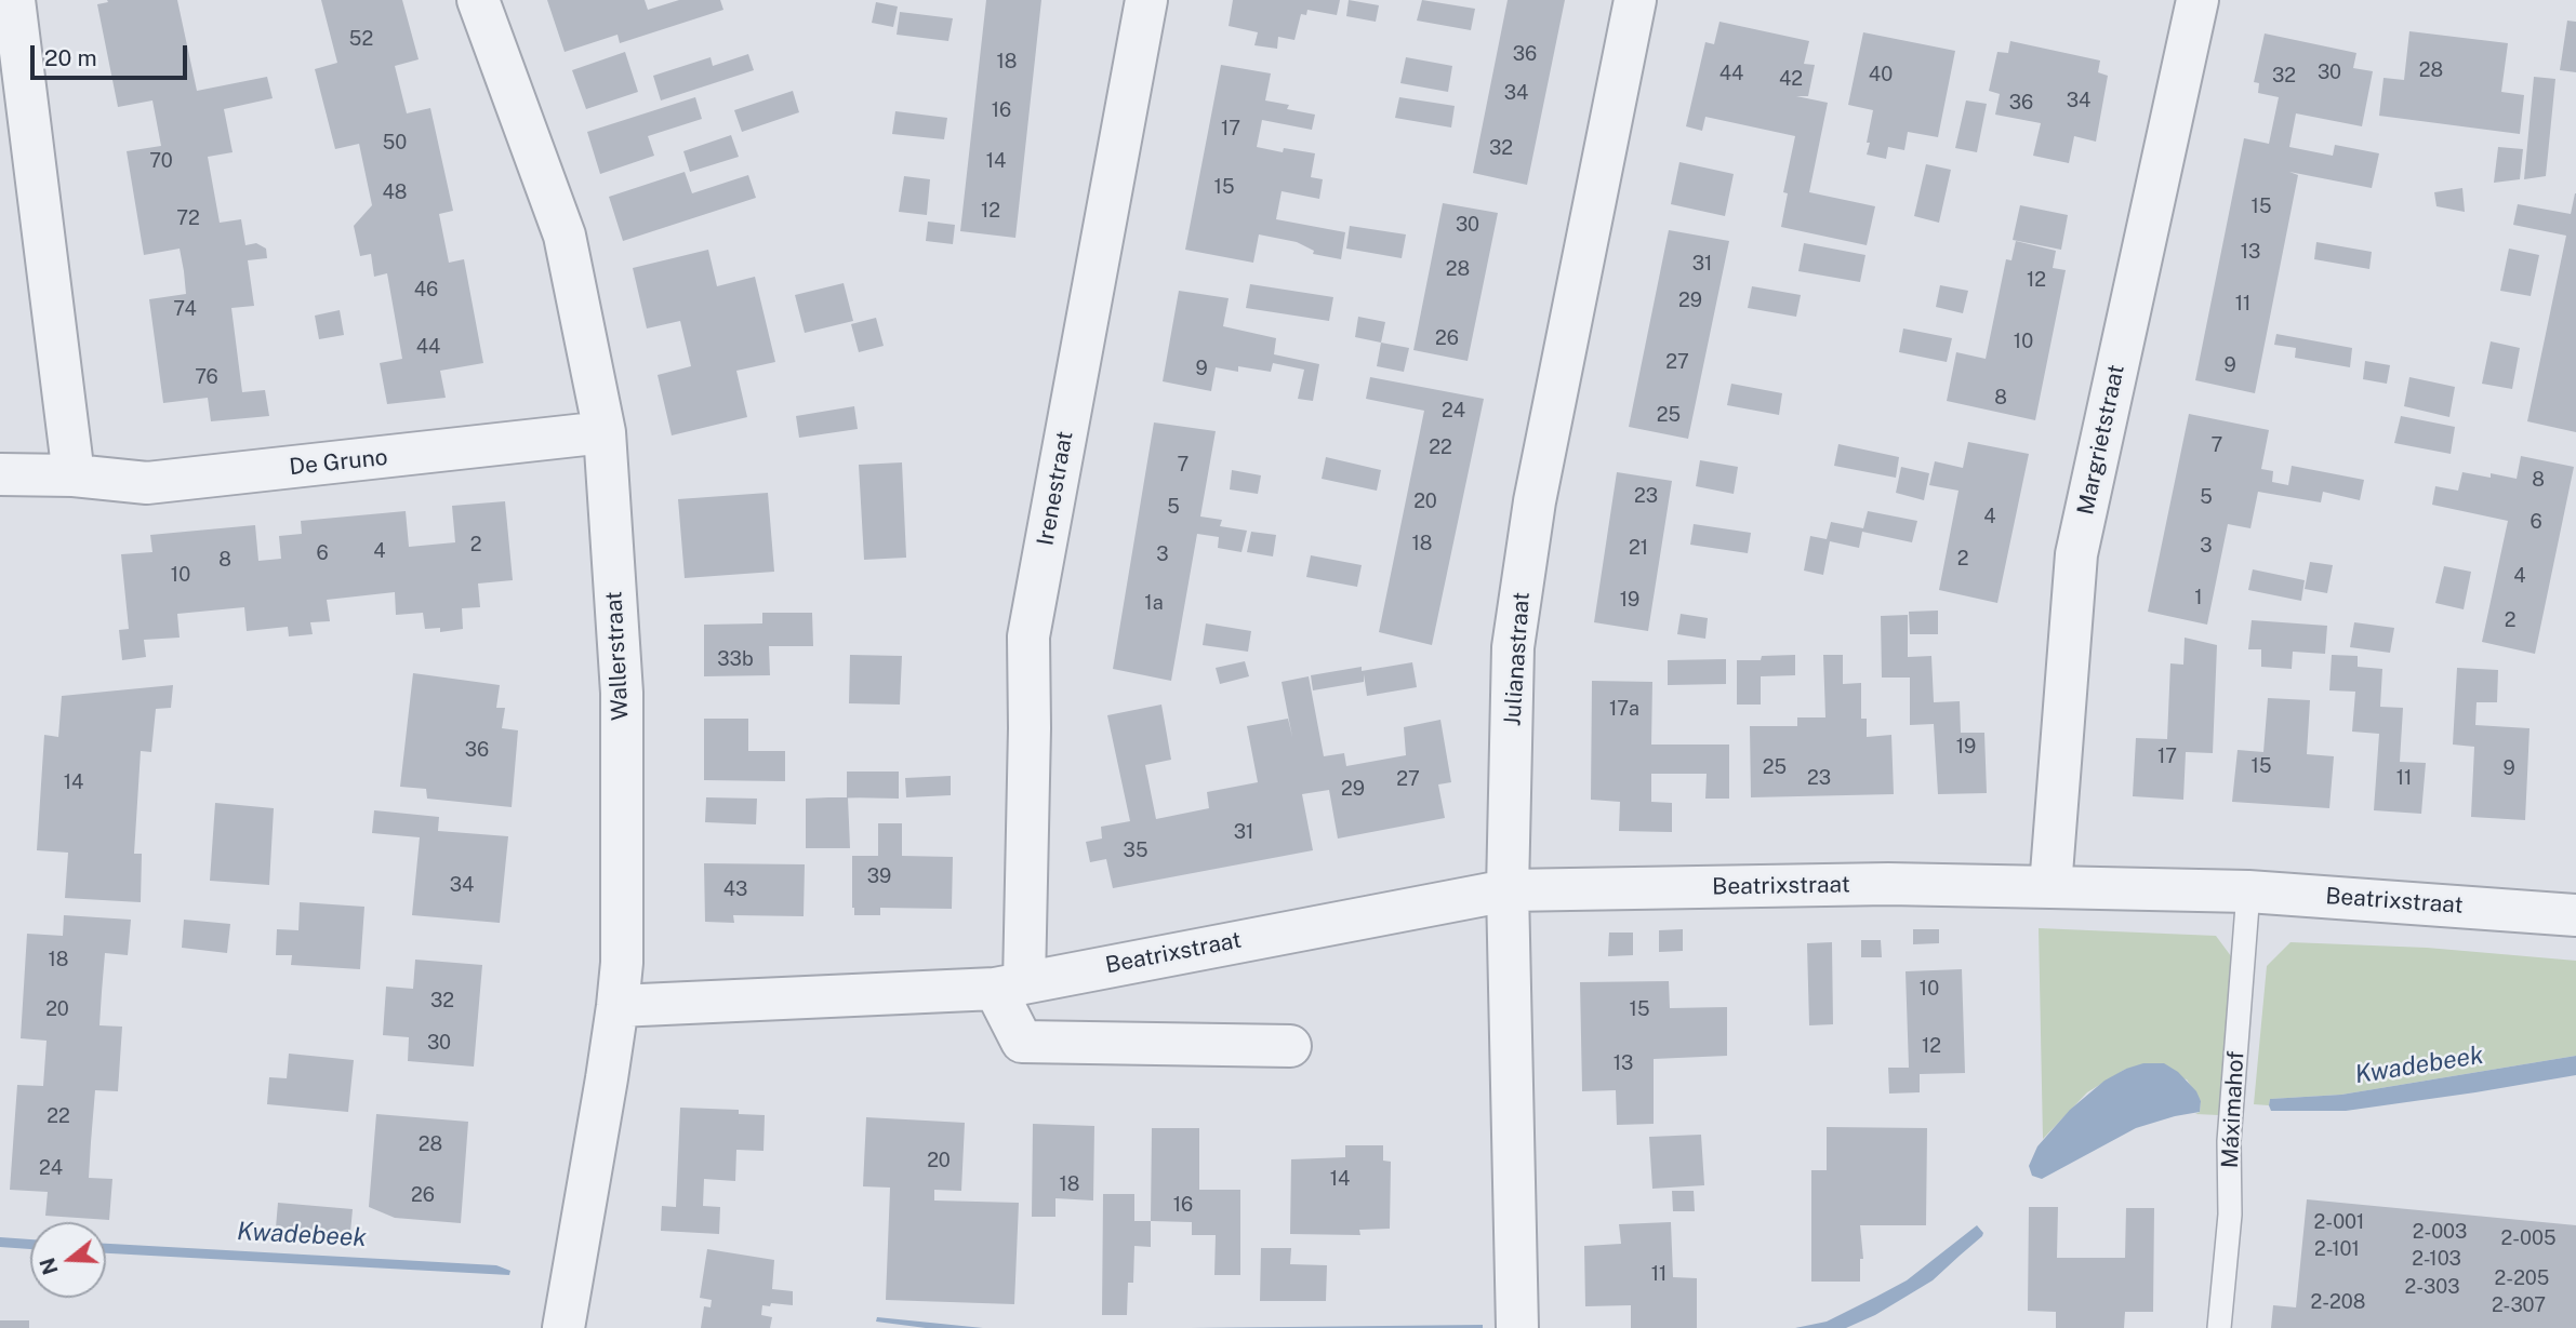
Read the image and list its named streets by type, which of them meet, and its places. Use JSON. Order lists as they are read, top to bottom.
{
  "streets": {
    "street": [
      "Margrietstraat",
      "De Gruno",
      "Irenestraat",
      "Wallerstraat",
      "Julianastraat",
      "Beatrixstraat"
    ],
    "lane": ["Máximahof"]
  },
  "crossings": [
    ["Margrietstraat", "Beatrixstraat"],
    ["De Gruno", "Wallerstraat"],
    ["Irenestraat", "Beatrixstraat"],
    ["Wallerstraat", "Beatrixstraat"],
    ["Julianastraat", "Beatrixstraat"],
    ["Beatrixstraat", "Máximahof"]
  ],
  "water": ["Kwadebeek"],
  "house_numbers": [
    "52",
    "36",
    "18",
    "28",
    "30",
    "44",
    "40",
    "32",
    "42",
    "34",
    "34",
    "36",
    "16",
    "17",
    "50",
    "32",
    "70",
    "14",
    "15",
    "48",
    "15",
    "12",
    "72",
    "30",
    "13",
    "31",
    "28",
    "12",
    "46",
    "29",
    "11",
    "74",
    "26",
    "10",
    "44",
    "27",
    "9",
    "9",
    "76",
    "8",
    "24",
    "25",
    "7",
    "22",
    "7",
    "8",
    "23",
    "5",
    "20",
    "5",
    "4",
    "6",
    "18",
    "2",
    "3",
    "21",
    "4",
    "6",
    "3",
    "2",
    "8",
    "10",
    "4",
    "1",
    "19",
    "1a",
    "2",
    "33b",
    "17a",
    "19",
    "36",
    "17",
    "15",
    "25",
    "9",
    "23",
    "11",
    "27",
    "14",
    "29",
    "31",
    "35",
    "39",
    "34",
    "43",
    "18",
    "10",
    "32",
    "20",
    "15",
    "30",
    "12",
    "13",
    "22",
    "28",
    "20",
    "24",
    "14",
    "18",
    "26",
    "16",
    "2-001",
    "2-003",
    "2-005",
    "2-101",
    "2-103",
    "11",
    "2-205",
    "2-303",
    "2-208",
    "2-307"
  ],
  "scale_bar": "20 m",
  "north": "left"
}
